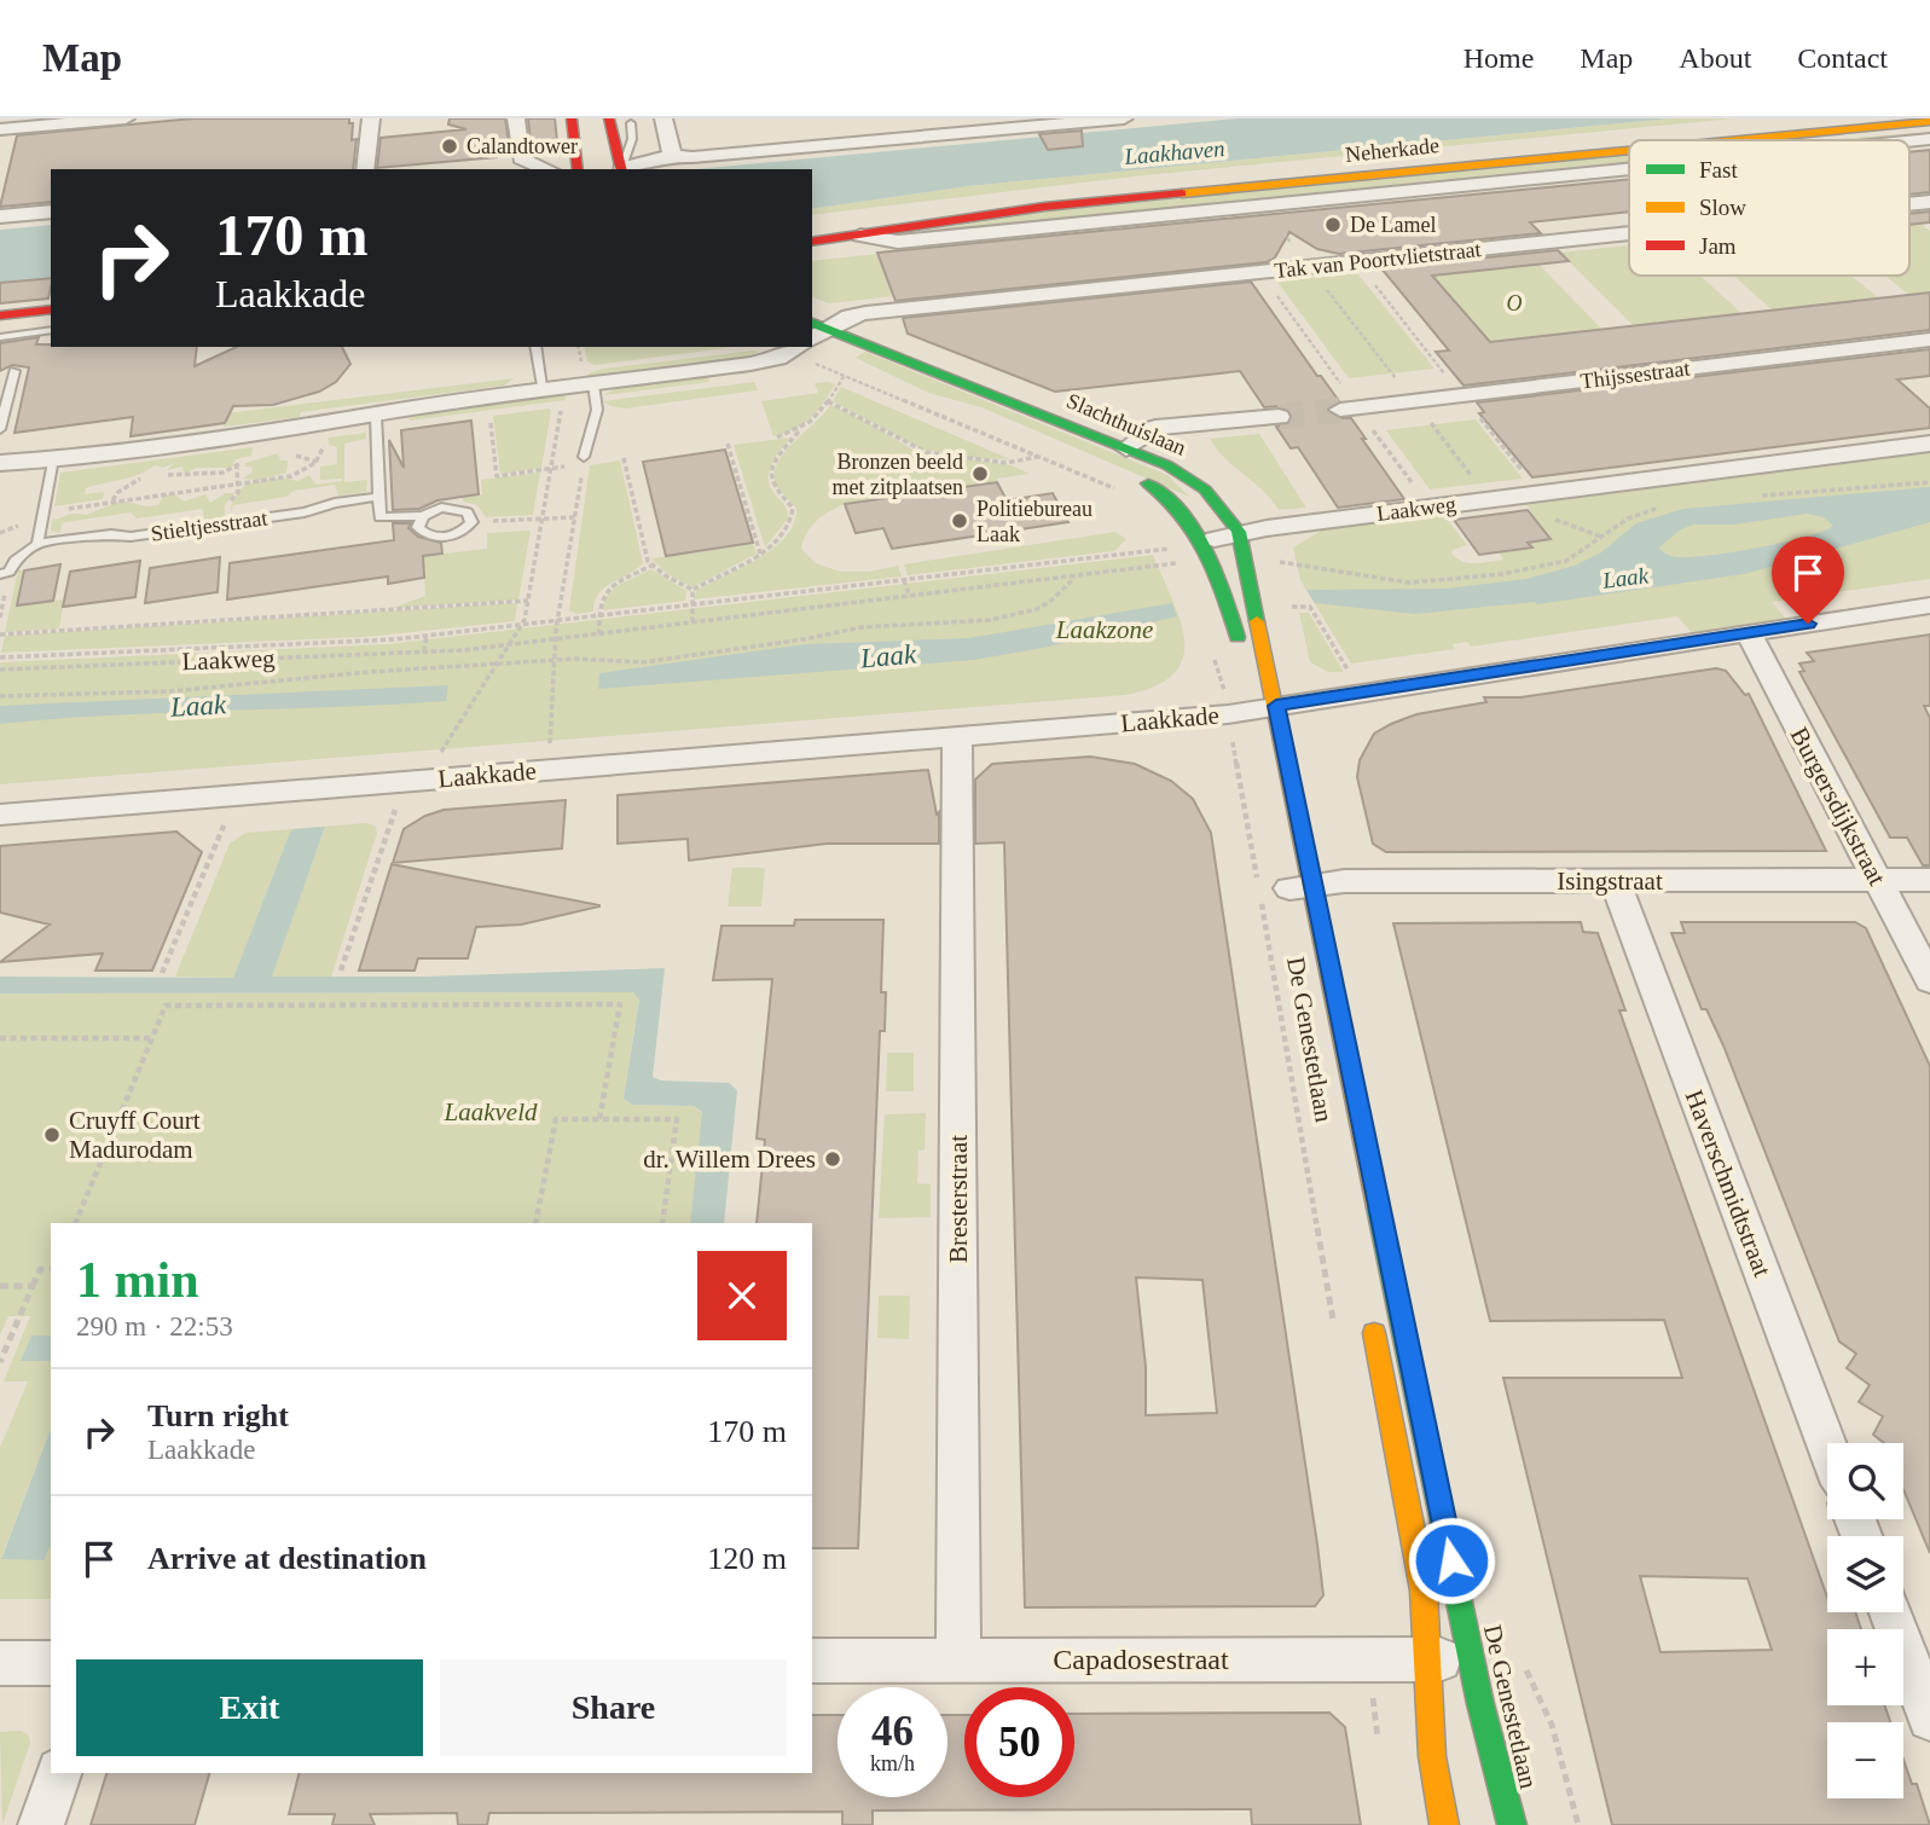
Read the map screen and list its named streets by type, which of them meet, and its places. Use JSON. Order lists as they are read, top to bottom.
{
  "streets": {
    "main road": ["Neherkade", "Slachthuislaan", "De Genestetlaan"],
    "street": [
      "Tak van Poortvlietstraat",
      "Thijssestraat",
      "Laakweg",
      "Laakkade",
      "Burgersdijkstraat",
      "Isingstraat",
      "Haverschmidtstraat",
      "Bresterstraat",
      "Capadosestraat"
    ],
    "lane": ["Stieltjesstraat"]
  },
  "crossings": [
    ["Tak van Poortvlietstraat", "Slachthuislaan"],
    ["Slachthuislaan", "Laakweg"],
    ["Slachthuislaan", "Laakkade"],
    ["Slachthuislaan", "De Genestetlaan"],
    ["Laakkade", "Burgersdijkstraat"],
    ["Laakkade", "De Genestetlaan"],
    ["Laakkade", "Bresterstraat"],
    ["Burgersdijkstraat", "Isingstraat"],
    ["Isingstraat", "De Genestetlaan"],
    ["Isingstraat", "Haverschmidtstraat"],
    ["De Genestetlaan", "Capadosestraat"],
    ["Bresterstraat", "Capadosestraat"]
  ],
  "water": ["Laakhaven", "Laak"],
  "parks": ["O", "Laakzone", "Laakveld"],
  "places": [
    "Calandtower",
    "De Lamel",
    "Bronzen beeld met zitplaatsen",
    "Politiebureau Laak",
    "Cruyff Court Madurodam",
    "dr. Willem Drees"
  ],
  "legend": ["Fast", "Slow", "Jam"],
  "page": {
    "header": "Map",
    "nav": [
      "Home",
      "Map",
      "About",
      "Contact"
    ],
    "turn": ["170 m", "Laakkade"],
    "heading": ["1 min", "290 m · 22:53"],
    "list": [
      {
        "name": "Turn right",
        "note": "Laakkade",
        "value": "170 m"
      },
      {
        "name": "Arrive at destination",
        "value": "120 m"
      }
    ],
    "map_buttons": ["+", "−"],
    "buttons": ["Exit", "Share"],
    "speed": "46 km/h",
    "limit": "50"
  }
}
